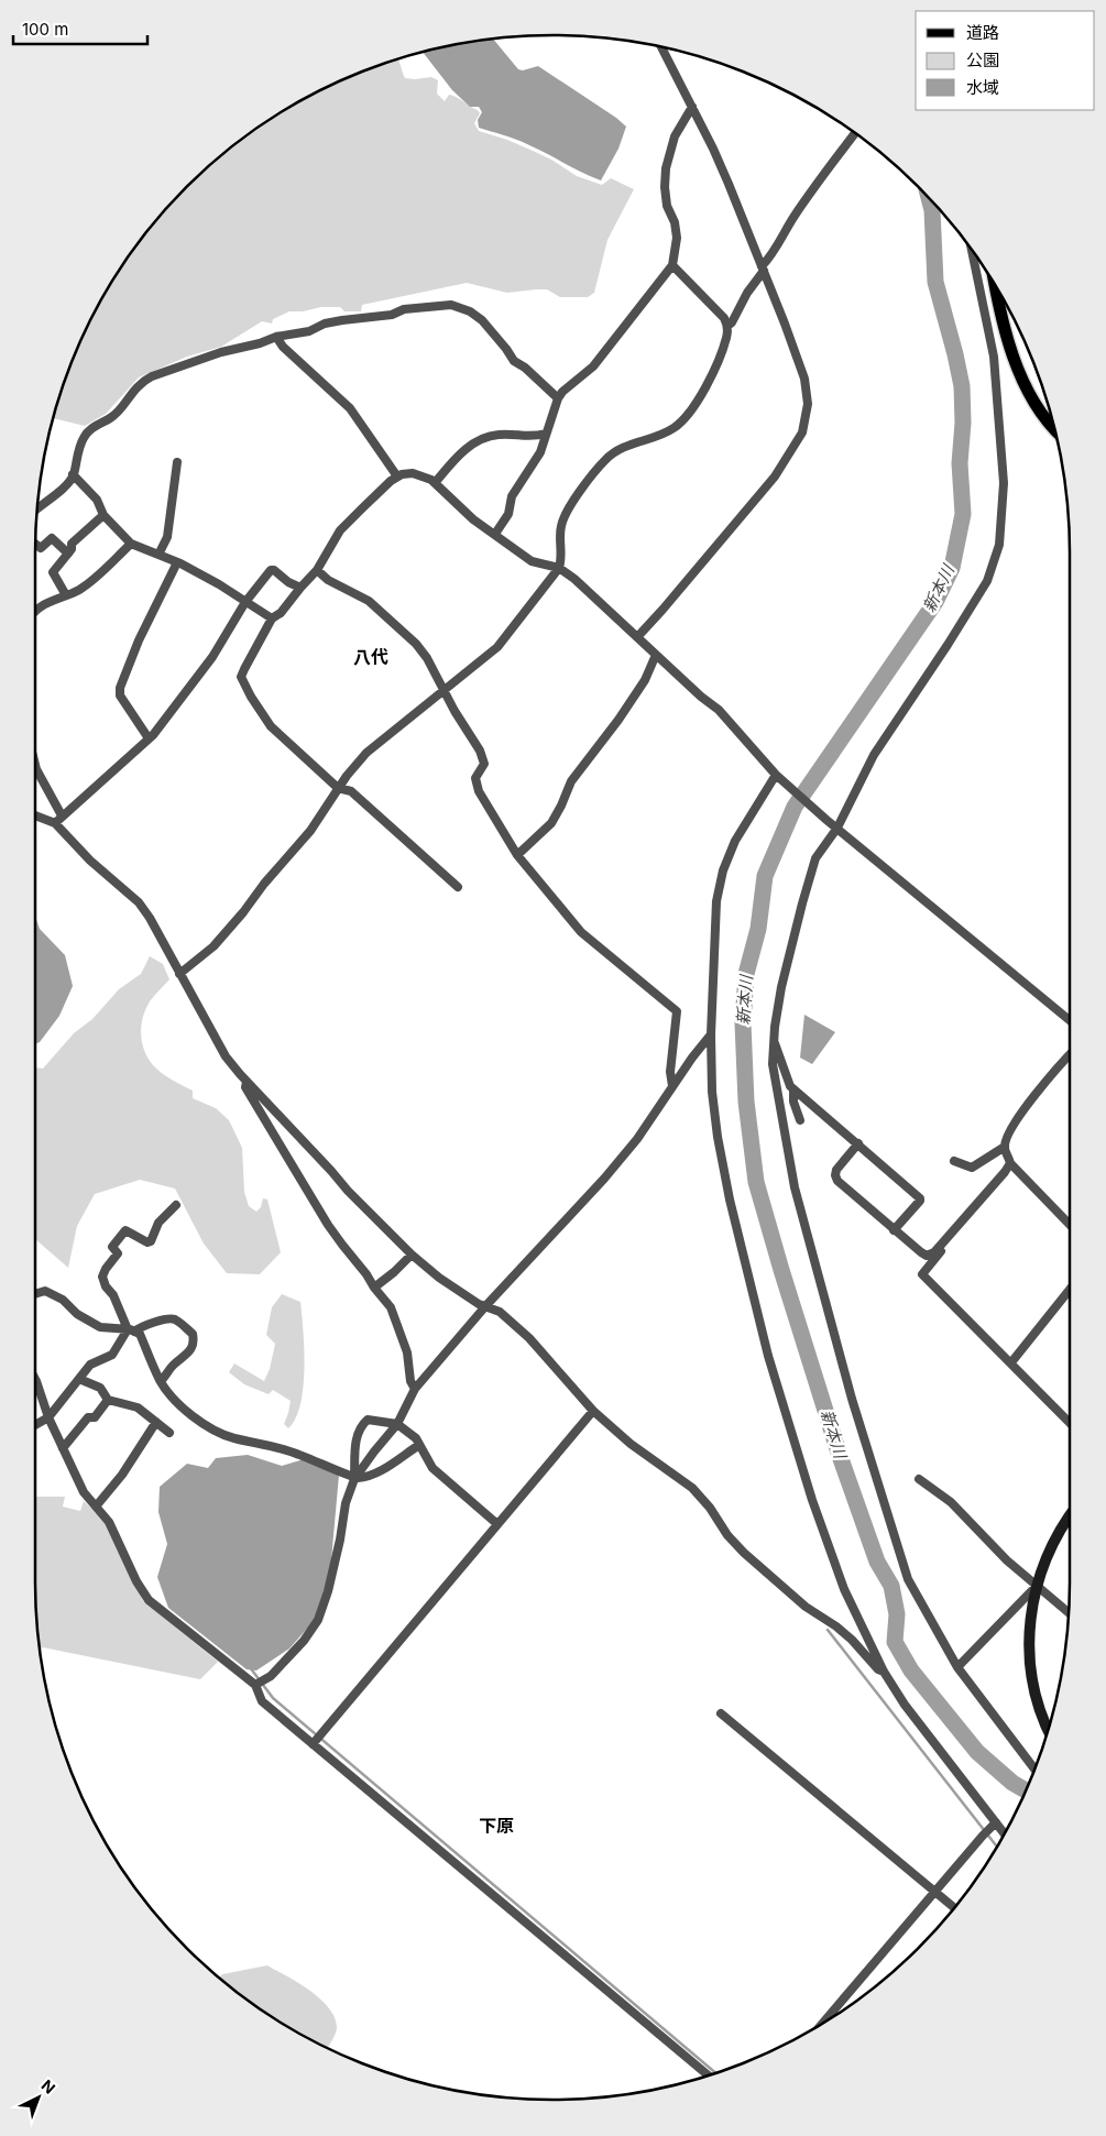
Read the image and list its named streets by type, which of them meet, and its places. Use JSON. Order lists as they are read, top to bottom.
{
  "districts": ["八代", "下原"],
  "water": ["新本川"],
  "legend": ["道路", "公園", "水域"],
  "scale_bar": "100 m",
  "north": "top right"
}
